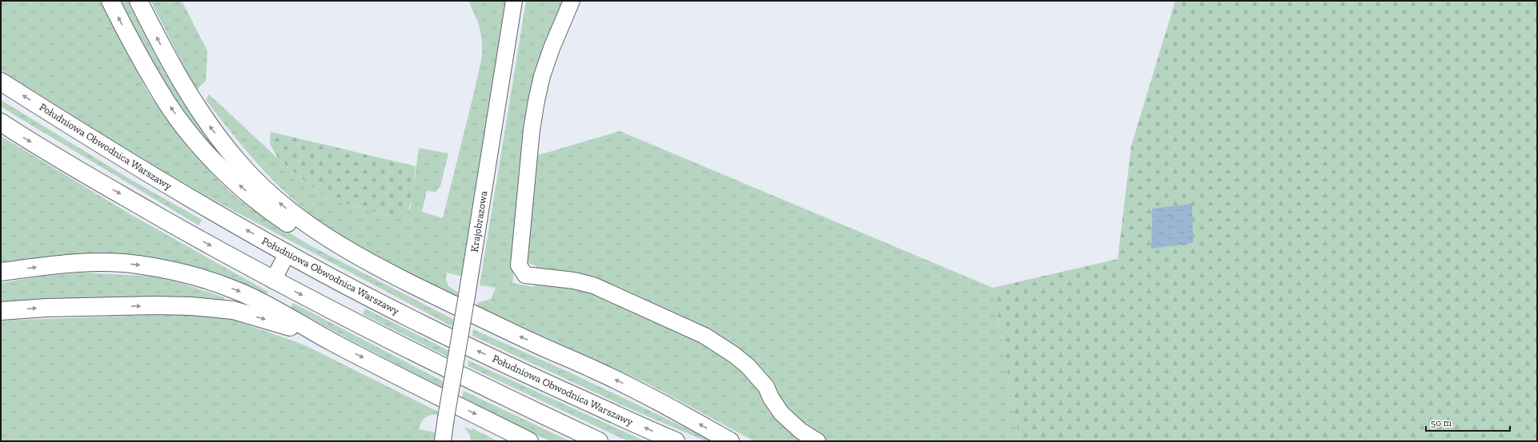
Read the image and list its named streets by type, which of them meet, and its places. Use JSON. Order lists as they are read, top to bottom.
{
  "streets": {
    "highway": ["Południowa Obwodnica Warszawy"],
    "street": ["Krajobrazowa"]
  },
  "scale_bar": "50 m"
}
